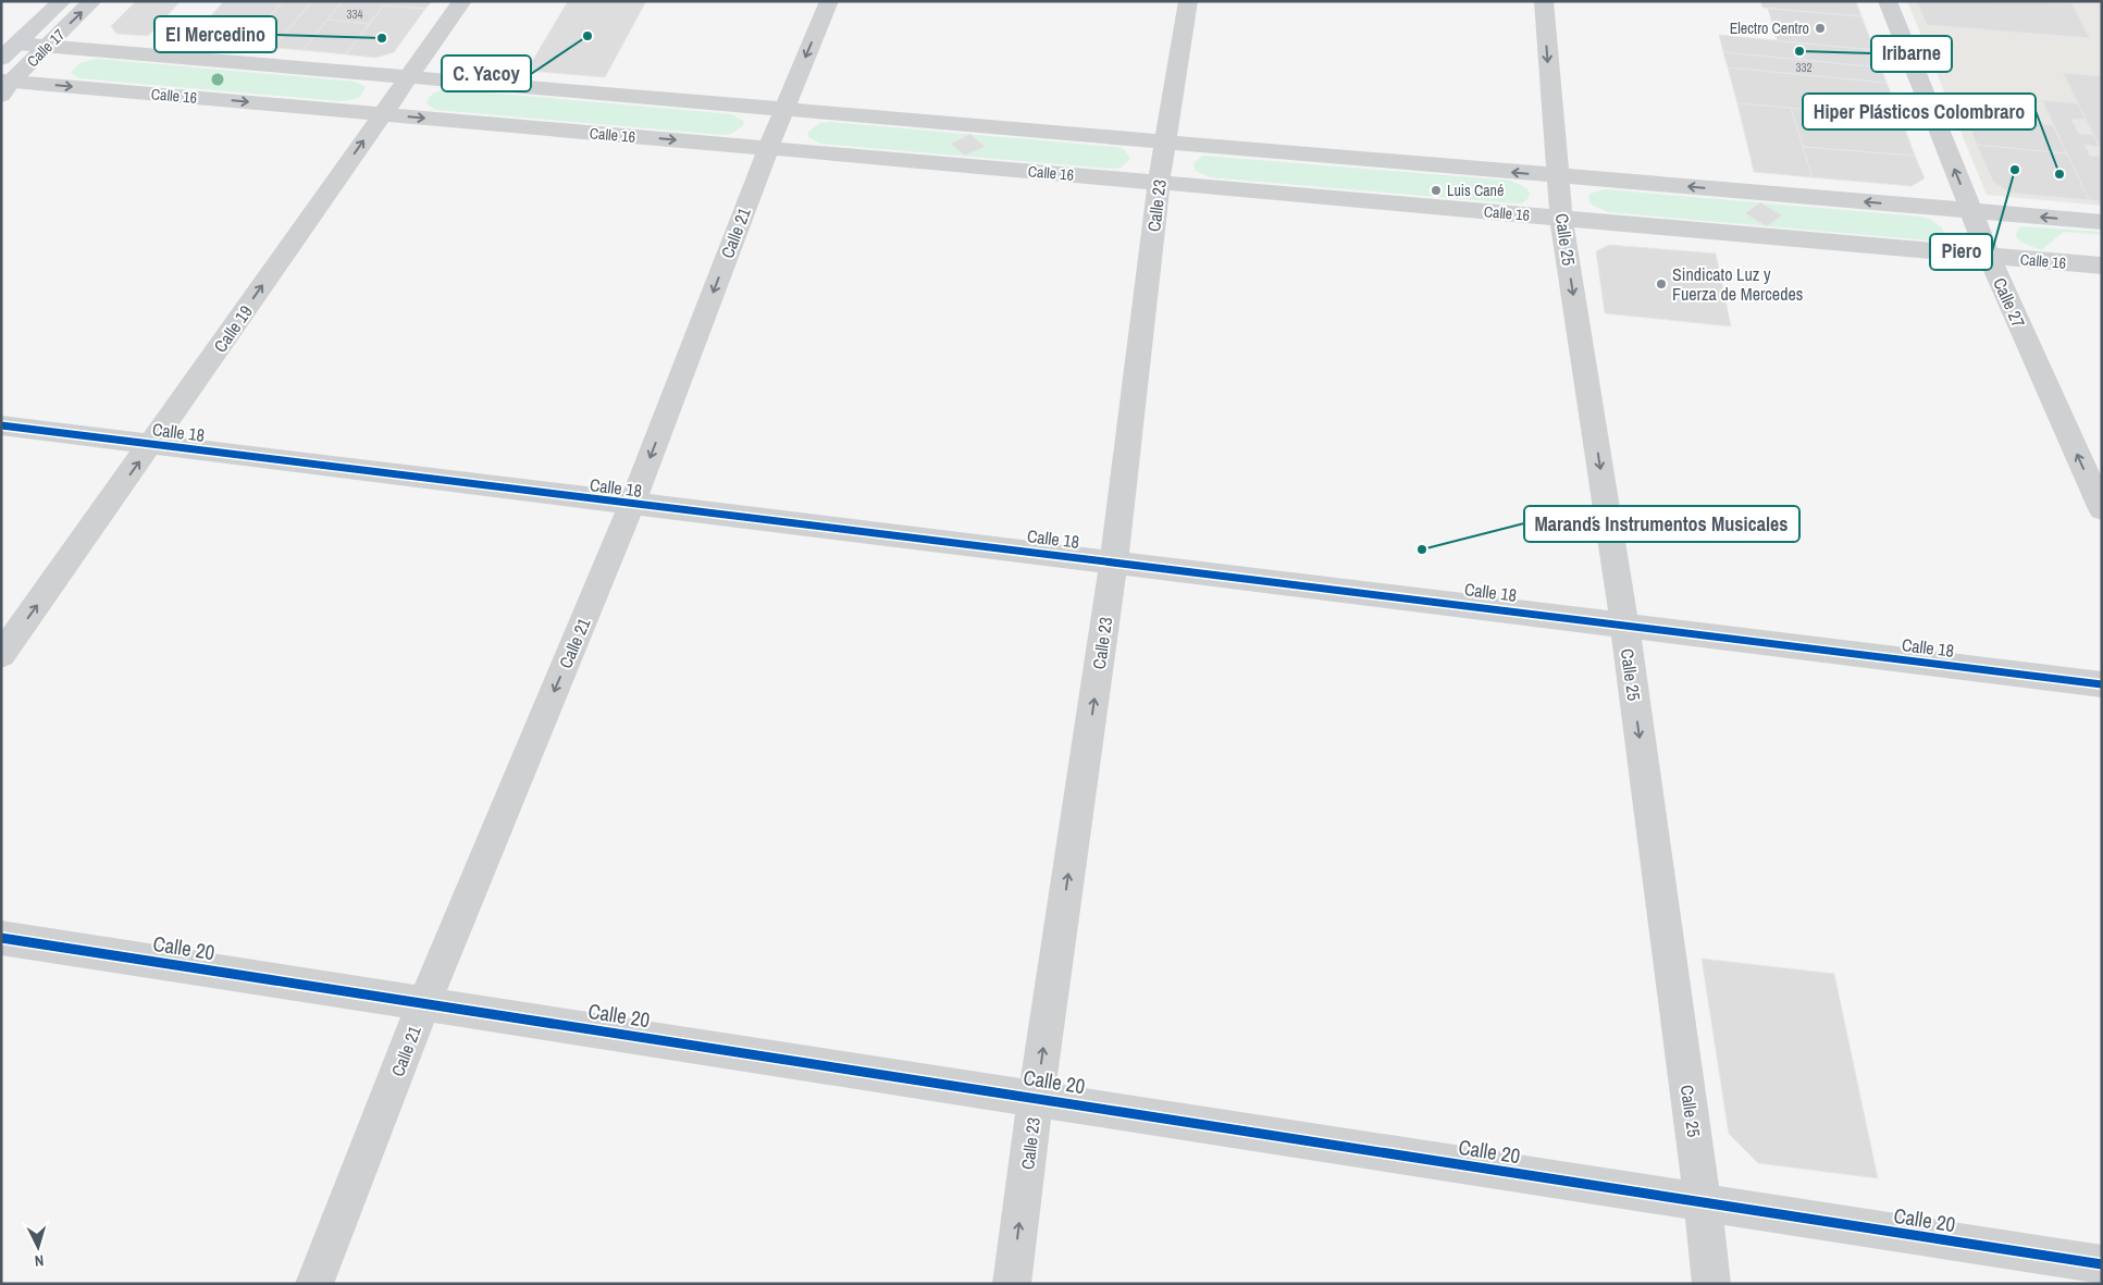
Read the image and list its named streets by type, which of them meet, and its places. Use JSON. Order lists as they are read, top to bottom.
{
  "streets": {
    "main road": ["Calle 17"],
    "street": [
      "Calle 16",
      "Calle 23",
      "Calle 21",
      "Calle 25",
      "Calle 27",
      "Calle 19",
      "Calle 18",
      "Calle 20"
    ]
  },
  "crossings": [
    ["Calle 17", "Calle 16"],
    ["Calle 16", "Calle 23"],
    ["Calle 16", "Calle 21"],
    ["Calle 16", "Calle 25"],
    ["Calle 16", "Calle 27"],
    ["Calle 16", "Calle 19"],
    ["Calle 23", "Calle 18"],
    ["Calle 23", "Calle 20"],
    ["Calle 21", "Calle 18"],
    ["Calle 21", "Calle 20"],
    ["Calle 25", "Calle 18"],
    ["Calle 25", "Calle 20"],
    ["Calle 19", "Calle 18"]
  ],
  "one_way": [
    "Calle 23",
    "Calle 21",
    "Calle 25",
    "Calle 27",
    "Calle 19"
  ],
  "places": [
    "Electro Centro",
    "C. Yacoy",
    "El Mercedino",
    "Iribarne",
    "Piero",
    "Hiper Plásticos Colombraro",
    "Luis Cané",
    "Sindicato Luz y Fuerza de Mercedes",
    "Marand´s Instrumentos Musicales"
  ],
  "house_numbers": ["334", "332"],
  "north": "bottom"
}
